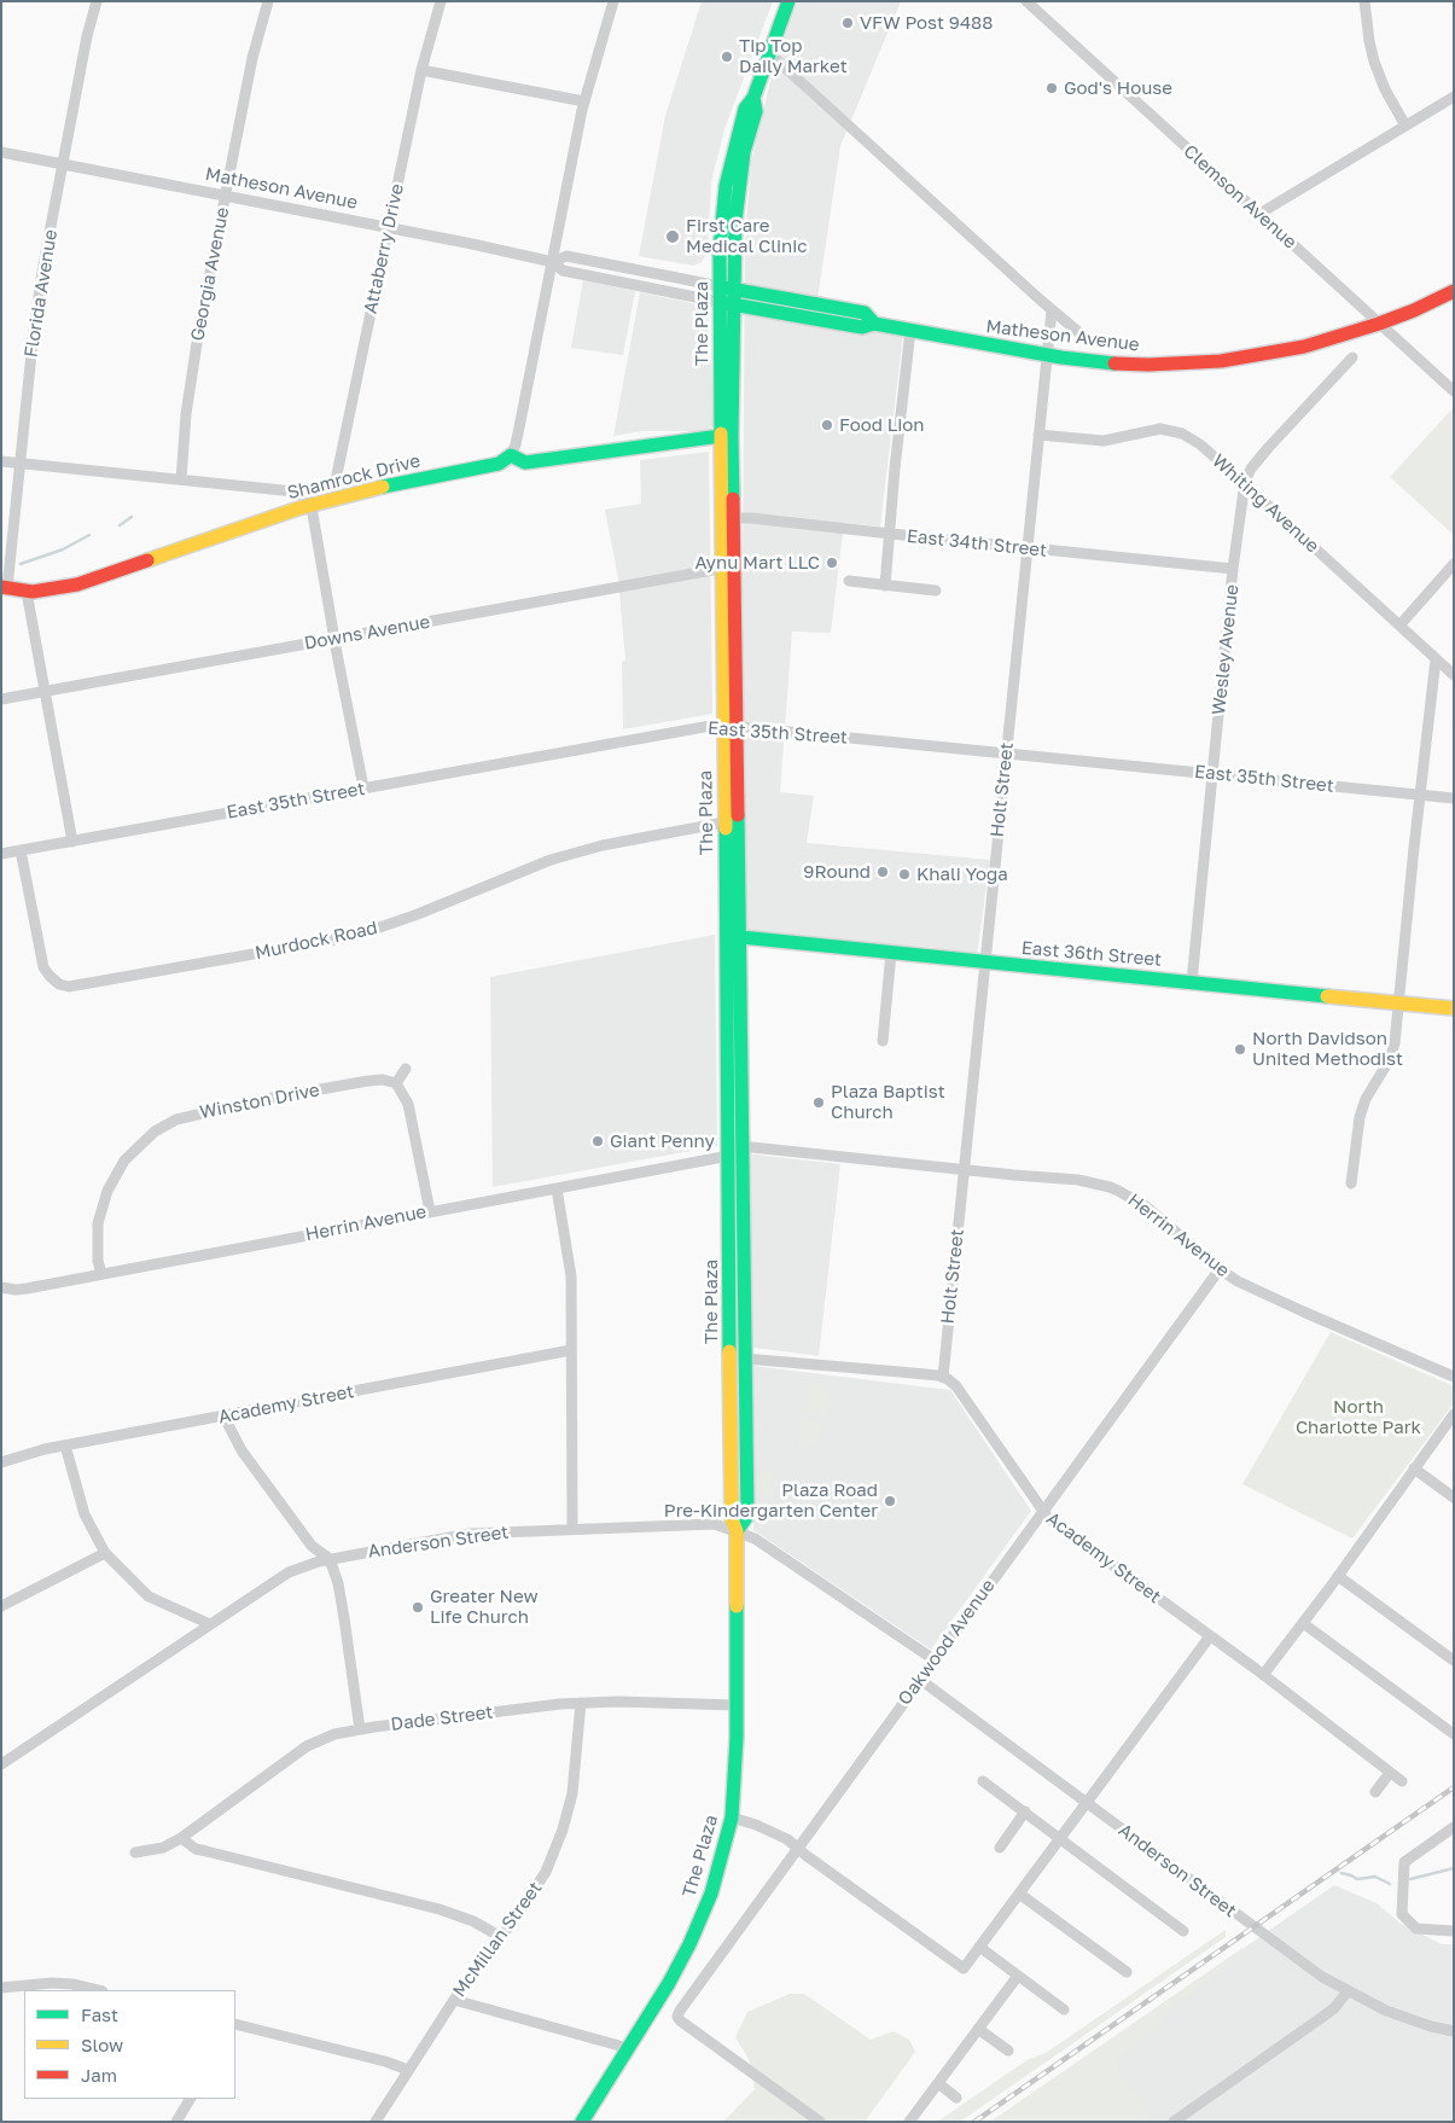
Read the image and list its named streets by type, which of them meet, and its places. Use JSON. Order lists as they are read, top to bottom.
{
  "streets": {
    "main road": [
      "Matheson Avenue",
      "The Plaza",
      "Shamrock Drive",
      "East 36th Street"
    ],
    "street": [
      "Clemson Avenue",
      "Attaberry Drive",
      "Georgia Avenue",
      "Florida Avenue",
      "Whiting Avenue",
      "East 34th Street",
      "Downs Avenue",
      "Wesley Avenue",
      "East 35th Street",
      "Holt Street",
      "Murdock Road",
      "Winston Drive",
      "Herrin Avenue",
      "Academy Street",
      "Anderson Street",
      "Oakwood Avenue",
      "Dade Street",
      "McMillan Street"
    ]
  },
  "crossings": [
    ["Matheson Avenue", "Clemson Avenue"],
    ["Matheson Avenue", "Attaberry Drive"],
    ["Matheson Avenue", "Georgia Avenue"],
    ["Matheson Avenue", "Florida Avenue"],
    ["Matheson Avenue", "The Plaza"],
    ["Matheson Avenue", "Holt Street"],
    ["Attaberry Drive", "Shamrock Drive"],
    ["Florida Avenue", "Shamrock Drive"],
    ["The Plaza", "East 34th Street"],
    ["The Plaza", "Downs Avenue"],
    ["The Plaza", "East 35th Street"],
    ["The Plaza", "Murdock Road"],
    ["The Plaza", "East 36th Street"],
    ["The Plaza", "Herrin Avenue"],
    ["The Plaza", "Anderson Street"],
    ["The Plaza", "Dade Street"],
    ["Whiting Avenue", "Wesley Avenue"],
    ["Whiting Avenue", "Holt Street"],
    ["East 34th Street", "Wesley Avenue"],
    ["East 34th Street", "Holt Street"],
    ["Wesley Avenue", "East 35th Street"],
    ["Wesley Avenue", "East 36th Street"],
    ["East 35th Street", "Holt Street"],
    ["East 35th Street", "Murdock Road"],
    ["Holt Street", "East 36th Street"],
    ["Holt Street", "Herrin Avenue"],
    ["Holt Street", "Academy Street"],
    ["Winston Drive", "Herrin Avenue"],
    ["Herrin Avenue", "Oakwood Avenue"],
    ["Academy Street", "Oakwood Avenue"],
    ["Anderson Street", "Oakwood Avenue"],
    ["Dade Street", "McMillan Street"]
  ],
  "parks": ["North Charlotte Park"],
  "places": [
    "VFW Post 9488",
    "Tip Top Daily Market",
    "God's House",
    "First Care Medical Clinic",
    "Food Lion",
    "Aynu Mart LLC",
    "9Round",
    "Khali Yoga",
    "North Davidson United Methodist",
    "Plaza Baptist Church",
    "Giant Penny",
    "Plaza Road Pre-Kindergarten Center",
    "Greater New Life Church"
  ],
  "legend": ["Fast", "Slow", "Jam"]
}
